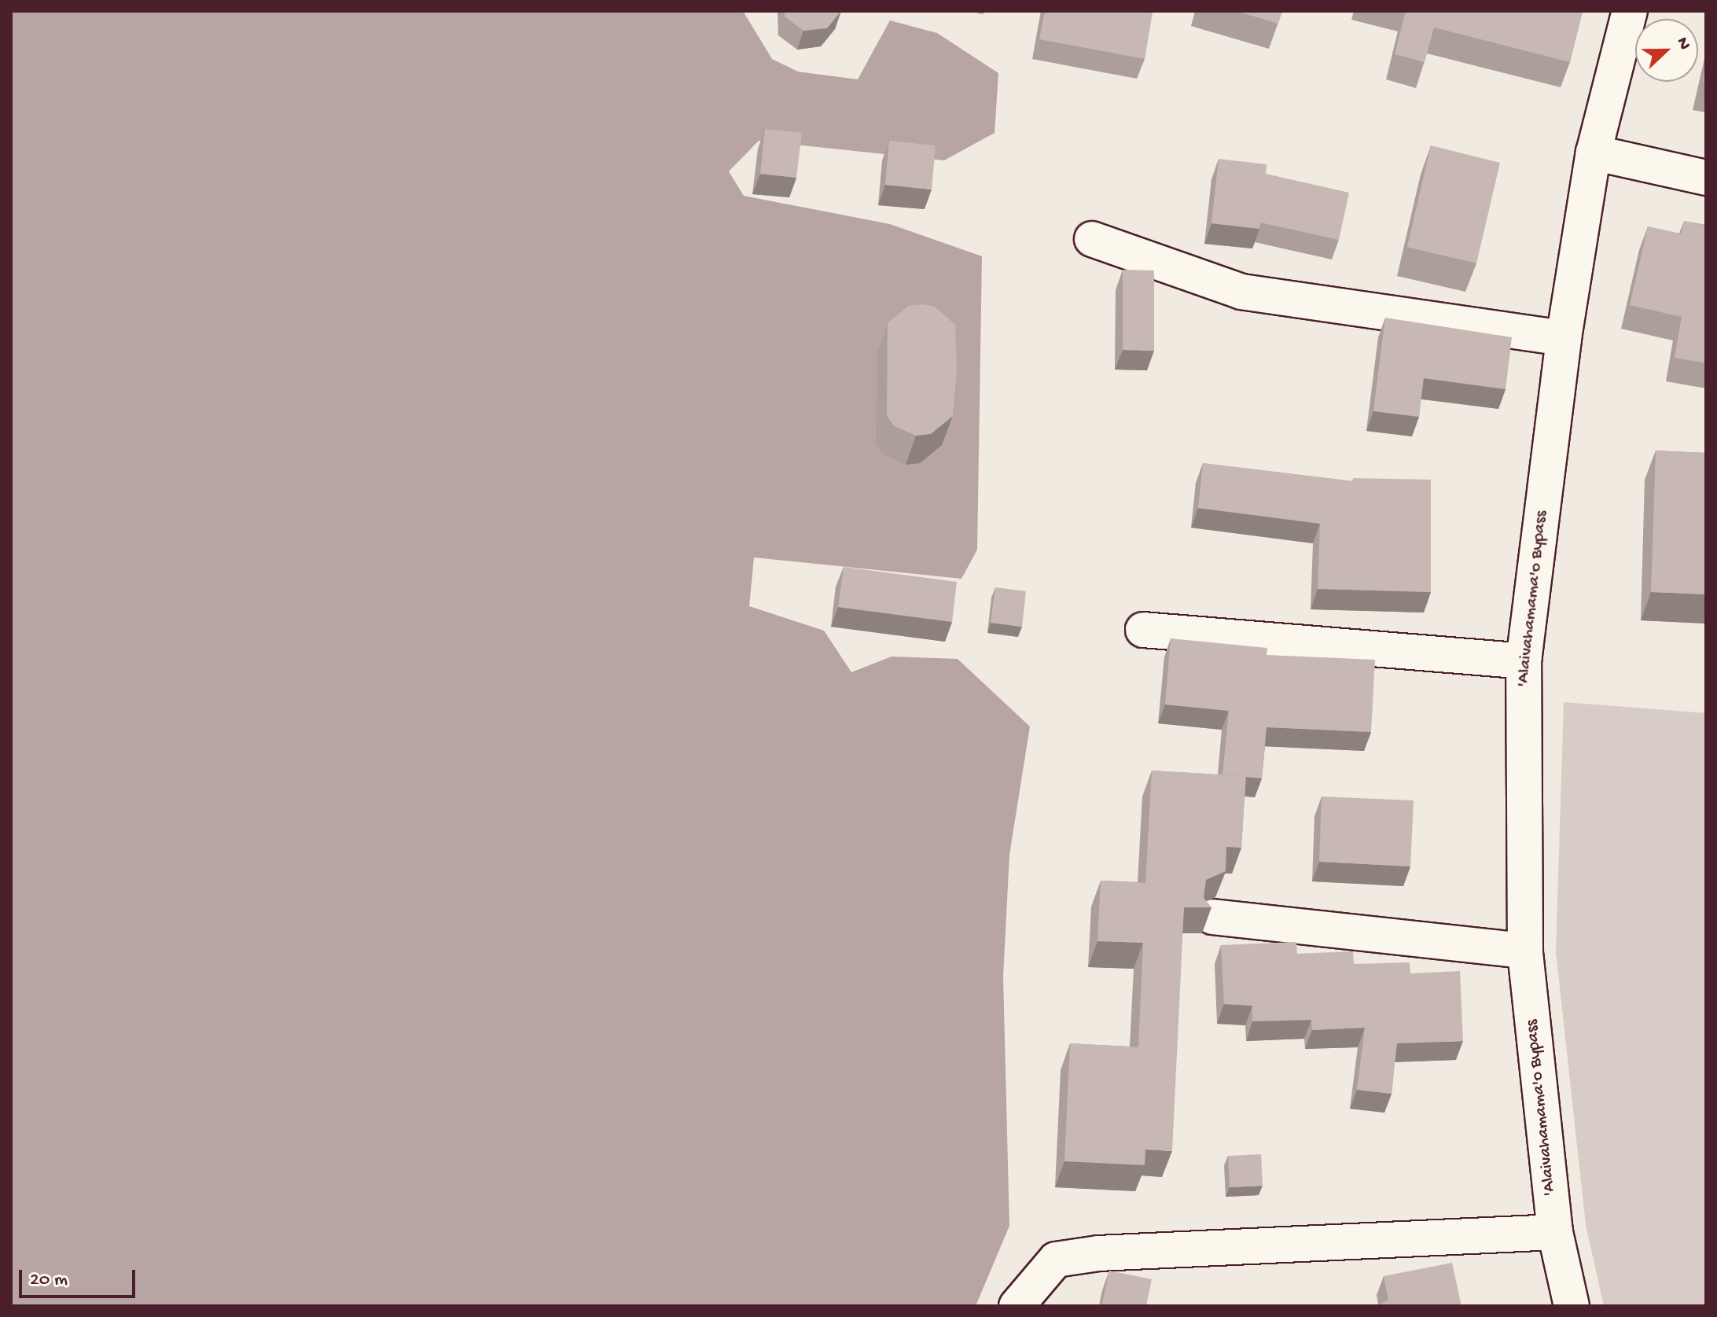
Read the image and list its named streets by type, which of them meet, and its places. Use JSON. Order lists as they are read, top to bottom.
{
  "streets": {
    "street": ["'Alaivahamama'o Bypass"]
  },
  "scale_bar": "20 m",
  "north": "right"
}
